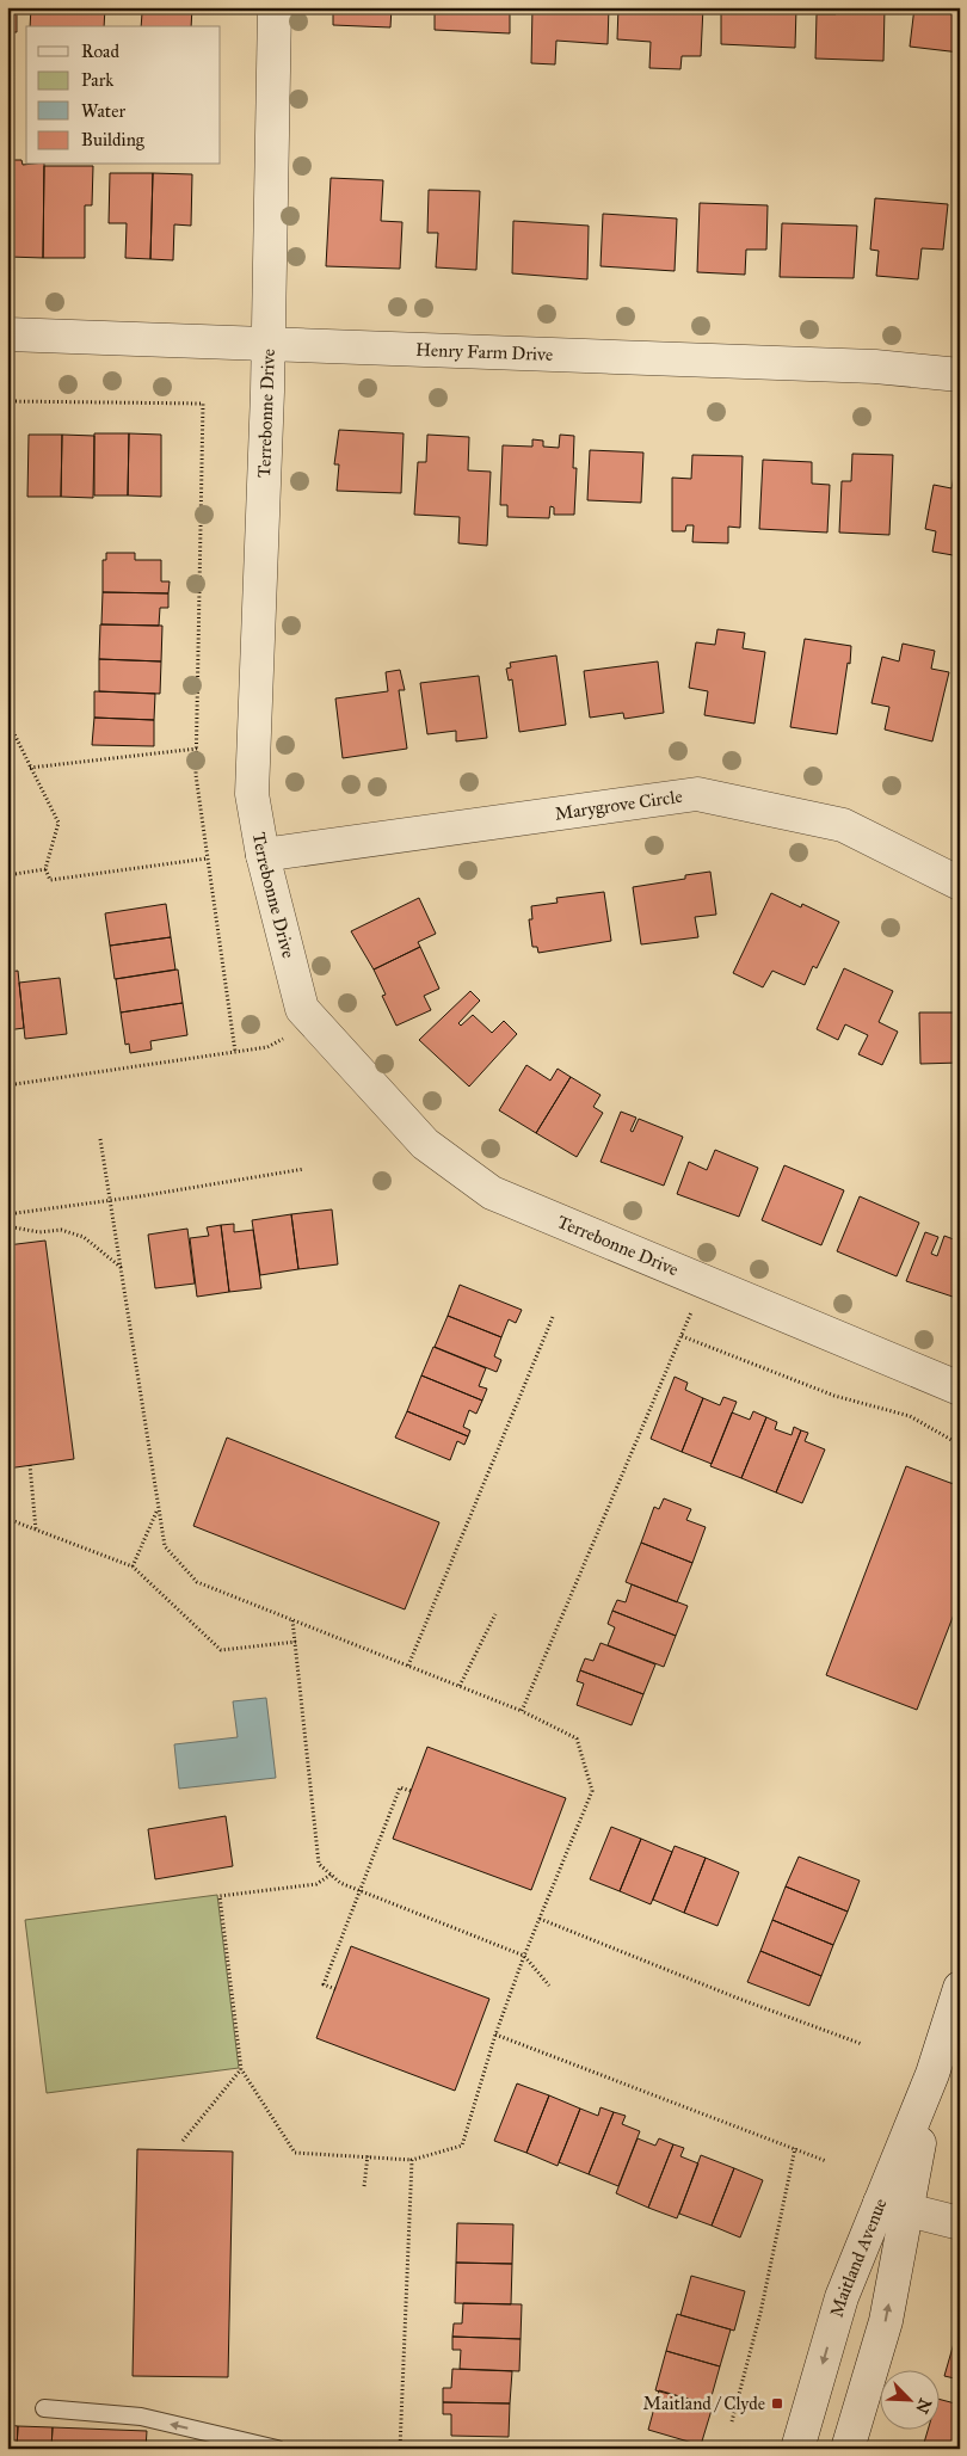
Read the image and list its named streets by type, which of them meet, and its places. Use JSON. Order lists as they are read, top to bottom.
{
  "streets": {
    "street": [
      "Henry Farm Drive",
      "Terrebonne Drive",
      "Marygrove Circle",
      "Maitland Avenue"
    ]
  },
  "crossings": [
    ["Henry Farm Drive", "Terrebonne Drive"],
    ["Terrebonne Drive", "Marygrove Circle"]
  ],
  "places": {
    "transit": ["Maitland / Clyde"]
  },
  "legend": [
    "Road",
    "Park",
    "Water",
    "Building"
  ],
  "north": "bottom right"
}
